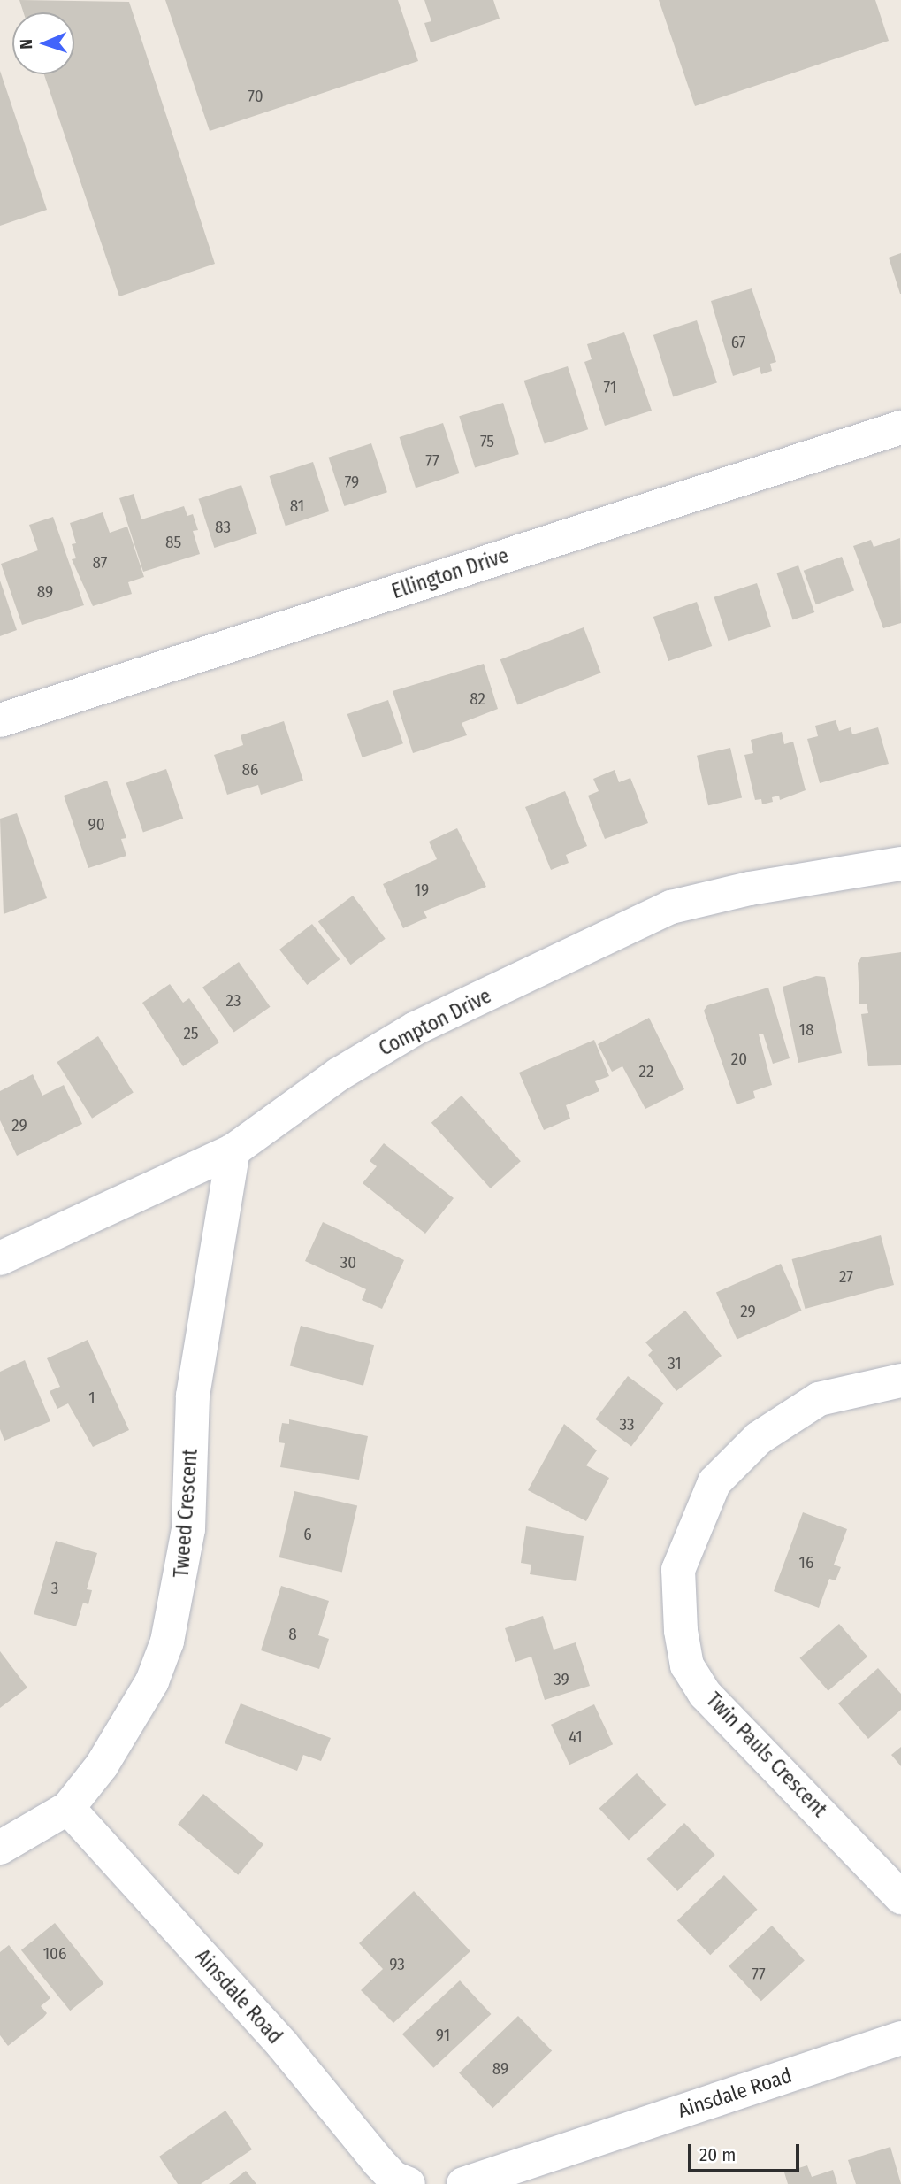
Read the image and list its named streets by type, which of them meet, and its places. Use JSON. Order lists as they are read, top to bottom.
{
  "streets": {
    "street": [
      "Ellington Drive",
      "Compton Drive",
      "Tweed Crescent",
      "Twin Pauls Crescent",
      "Ainsdale Road"
    ]
  },
  "crossings": [
    ["Compton Drive", "Tweed Crescent"],
    ["Tweed Crescent", "Ainsdale Road"]
  ],
  "house_numbers": [
    "70",
    "67",
    "71",
    "75",
    "77",
    "79",
    "81",
    "83",
    "85",
    "87",
    "89",
    "82",
    "86",
    "90",
    "19",
    "23",
    "18",
    "25",
    "20",
    "22",
    "29",
    "30",
    "27",
    "29",
    "31",
    "1",
    "33",
    "6",
    "16",
    "3",
    "8",
    "39",
    "41",
    "106",
    "93",
    "77",
    "91",
    "89"
  ],
  "scale_bar": "20 m",
  "north": "left"
}
